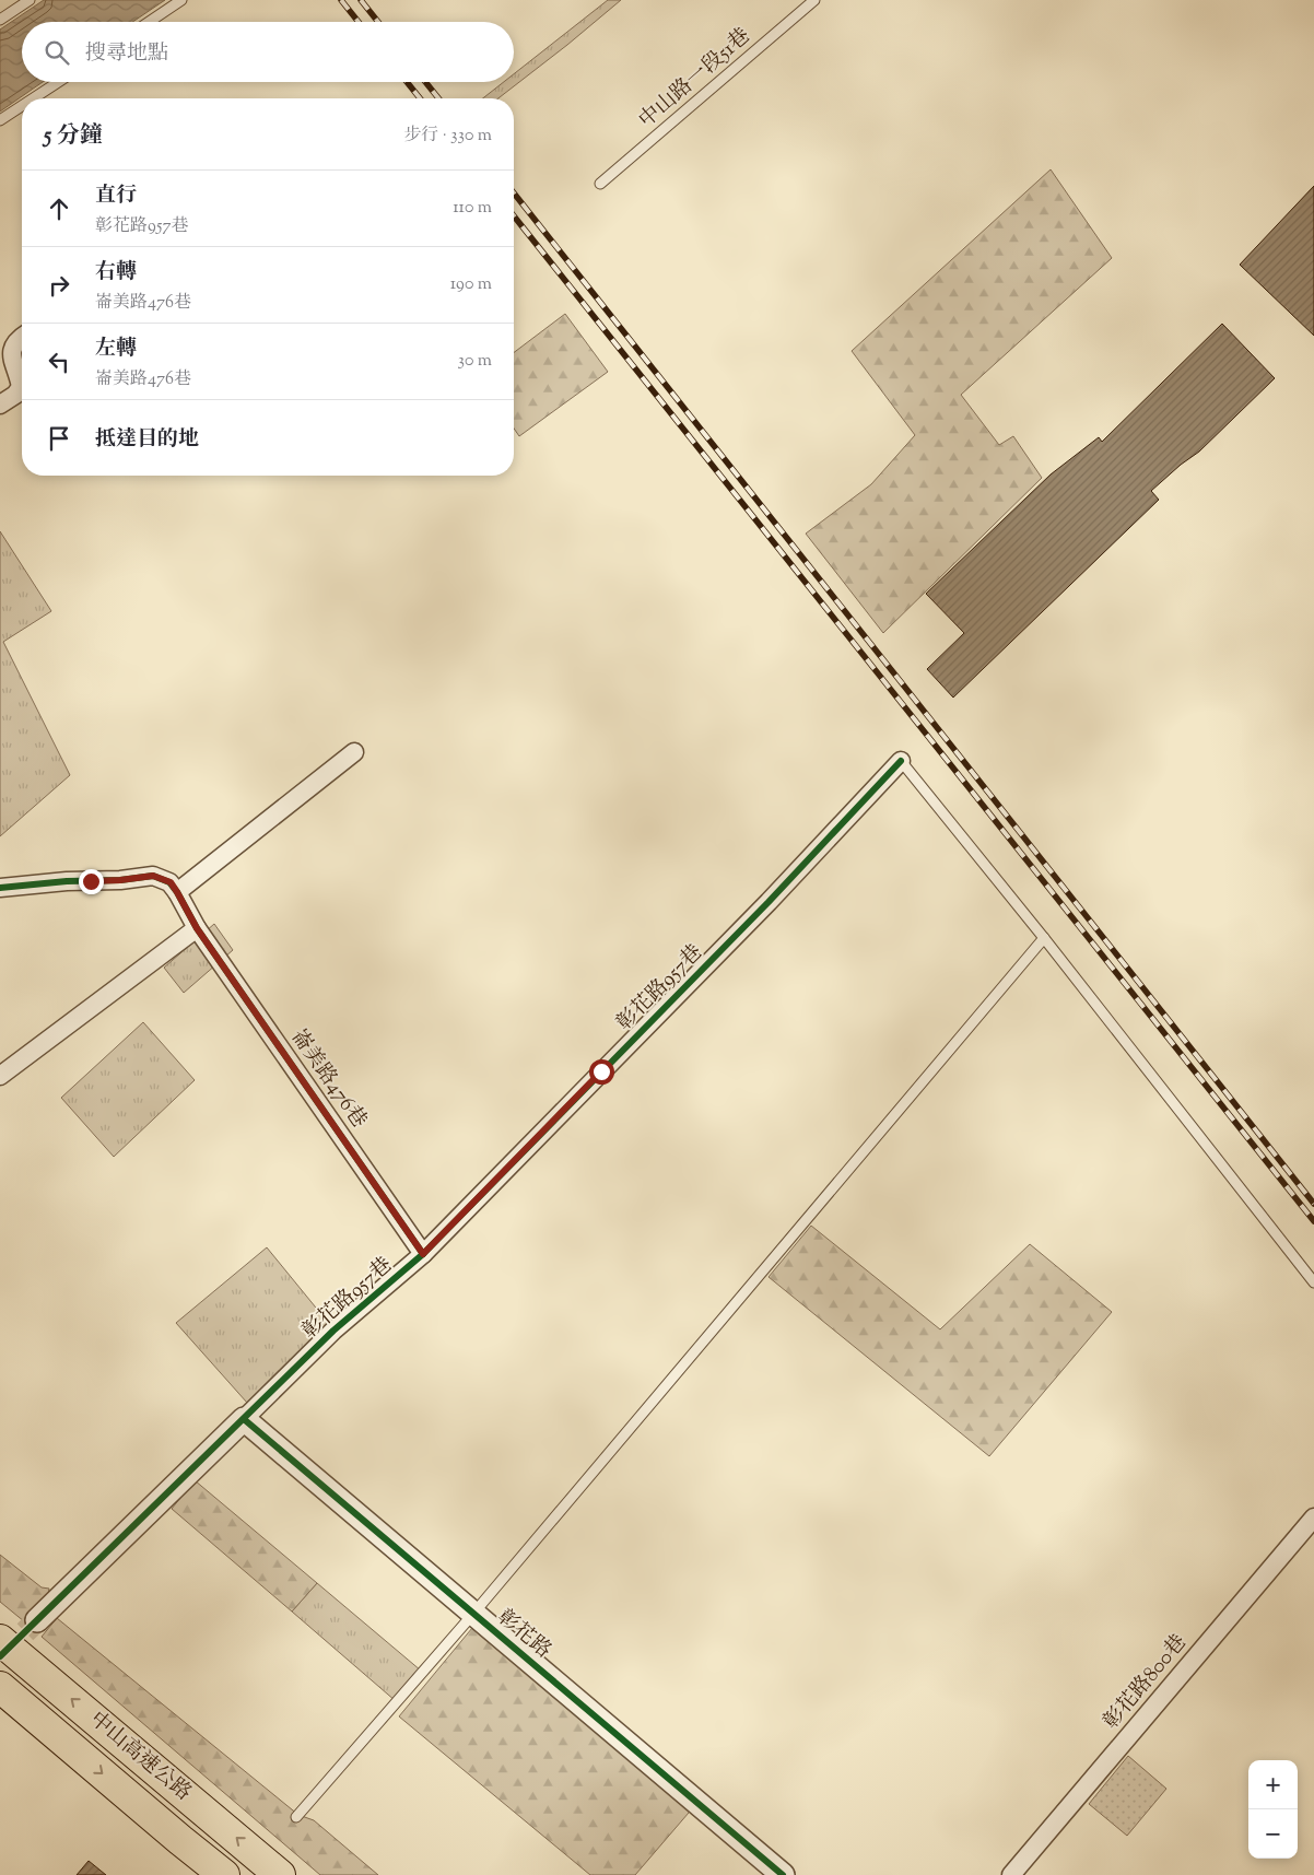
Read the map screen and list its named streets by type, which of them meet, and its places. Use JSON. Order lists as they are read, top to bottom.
{
  "streets": {
    "highway": ["中山高速公路"],
    "street": [
      "彰花路957巷",
      "崙美路476巷",
      "彰花路",
      "彰花路800巷"
    ],
    "lane": ["中山路一段51巷"]
  },
  "crossings": [
    ["彰花路957巷", "崙美路476巷"],
    ["彰花路957巷", "彰花路"]
  ],
  "page": {
    "search": "搜尋地點",
    "heading": ["5 分鐘", "步行 · 330 m"],
    "list": [
      ["直行", "彰花路957巷", "110 m"],
      ["右轉", "崙美路476巷", "190 m"],
      ["左轉", "崙美路476巷", "30 m"],
      "抵達目的地"
    ],
    "map_buttons": ["+", "−"]
  }
}
